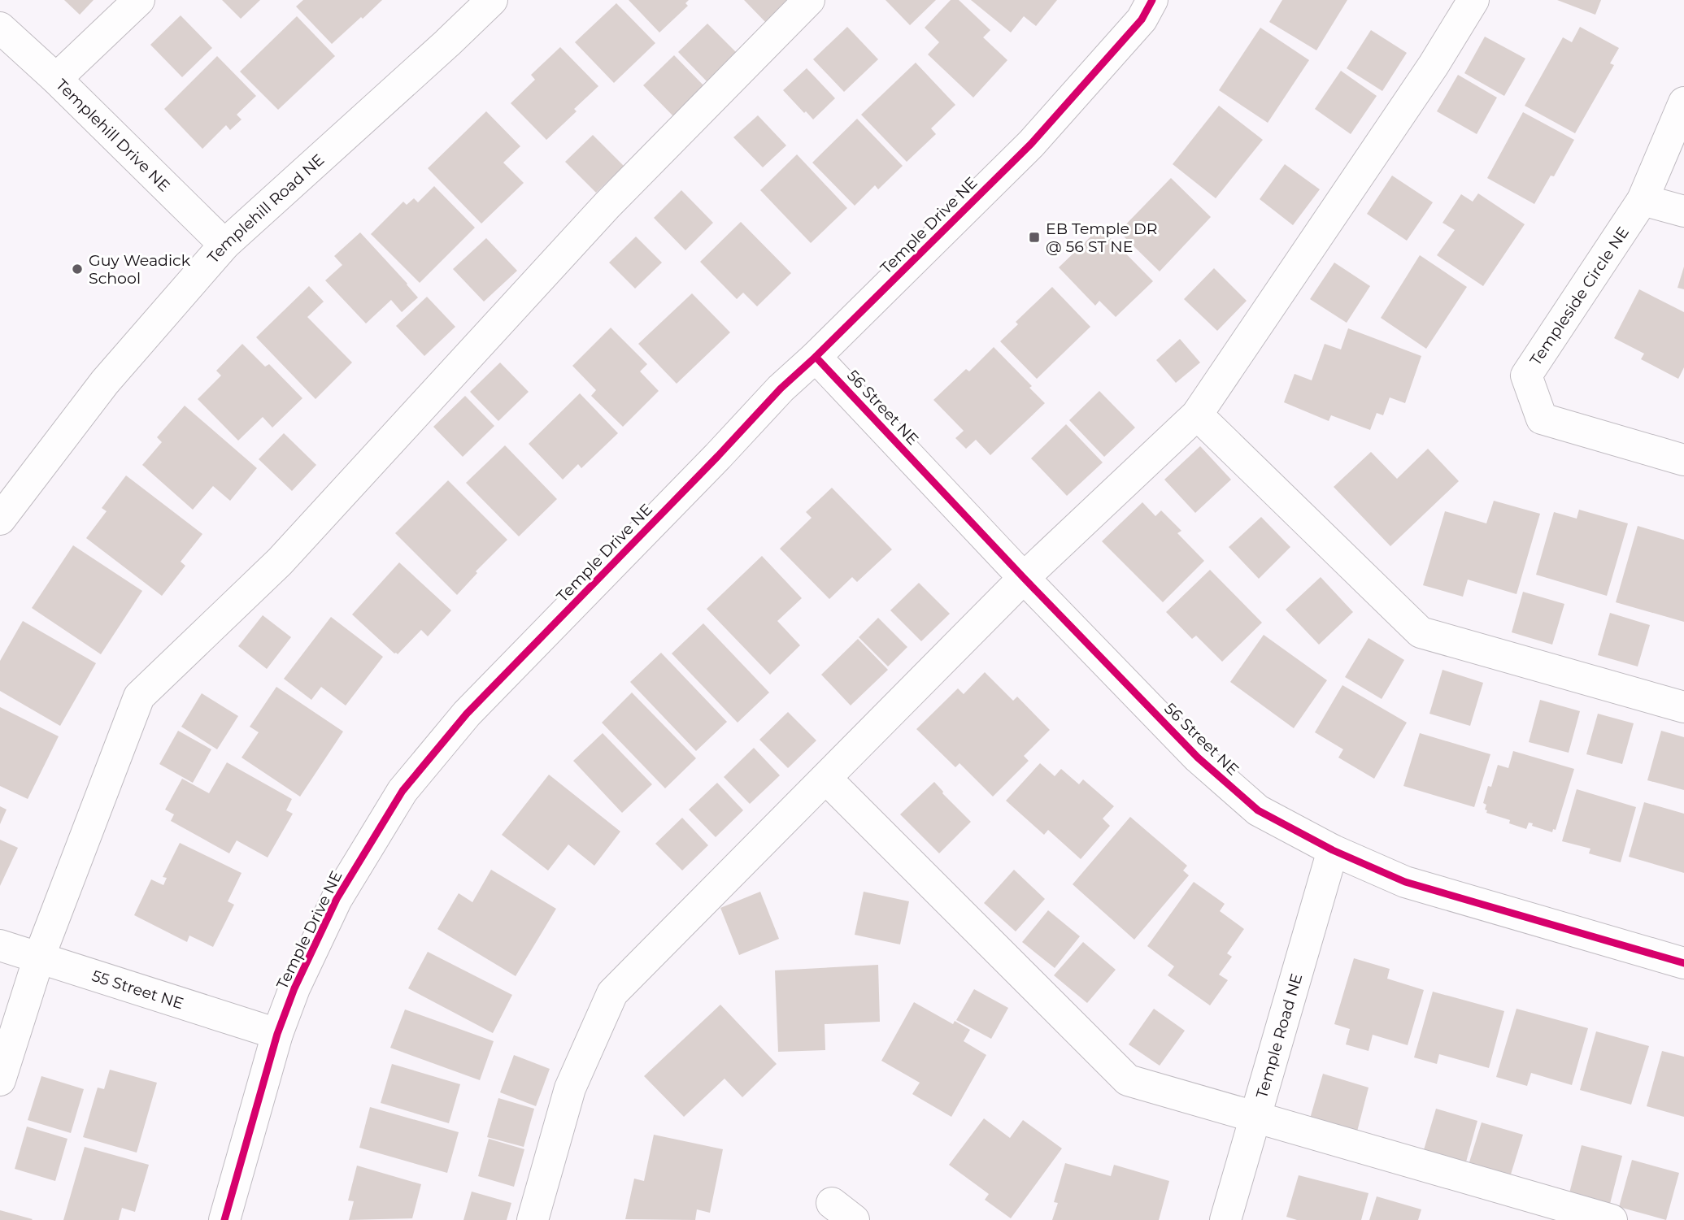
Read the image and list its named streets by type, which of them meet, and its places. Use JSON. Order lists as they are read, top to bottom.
{
  "streets": {
    "street": [
      "Templehill Drive NE",
      "Templehill Road NE",
      "Temple Drive NE",
      "Templeside Circle NE",
      "56 Street NE",
      "55 Street NE",
      "Temple Road NE"
    ]
  },
  "crossings": [
    ["Templehill Drive NE", "Templehill Road NE"],
    ["Temple Drive NE", "56 Street NE"],
    ["Temple Drive NE", "55 Street NE"],
    ["56 Street NE", "Temple Road NE"]
  ],
  "places": {
    "transit": ["EB Temple DR @ 56 ST NE"],
    "other": ["Guy Weadick School"]
  }
}
